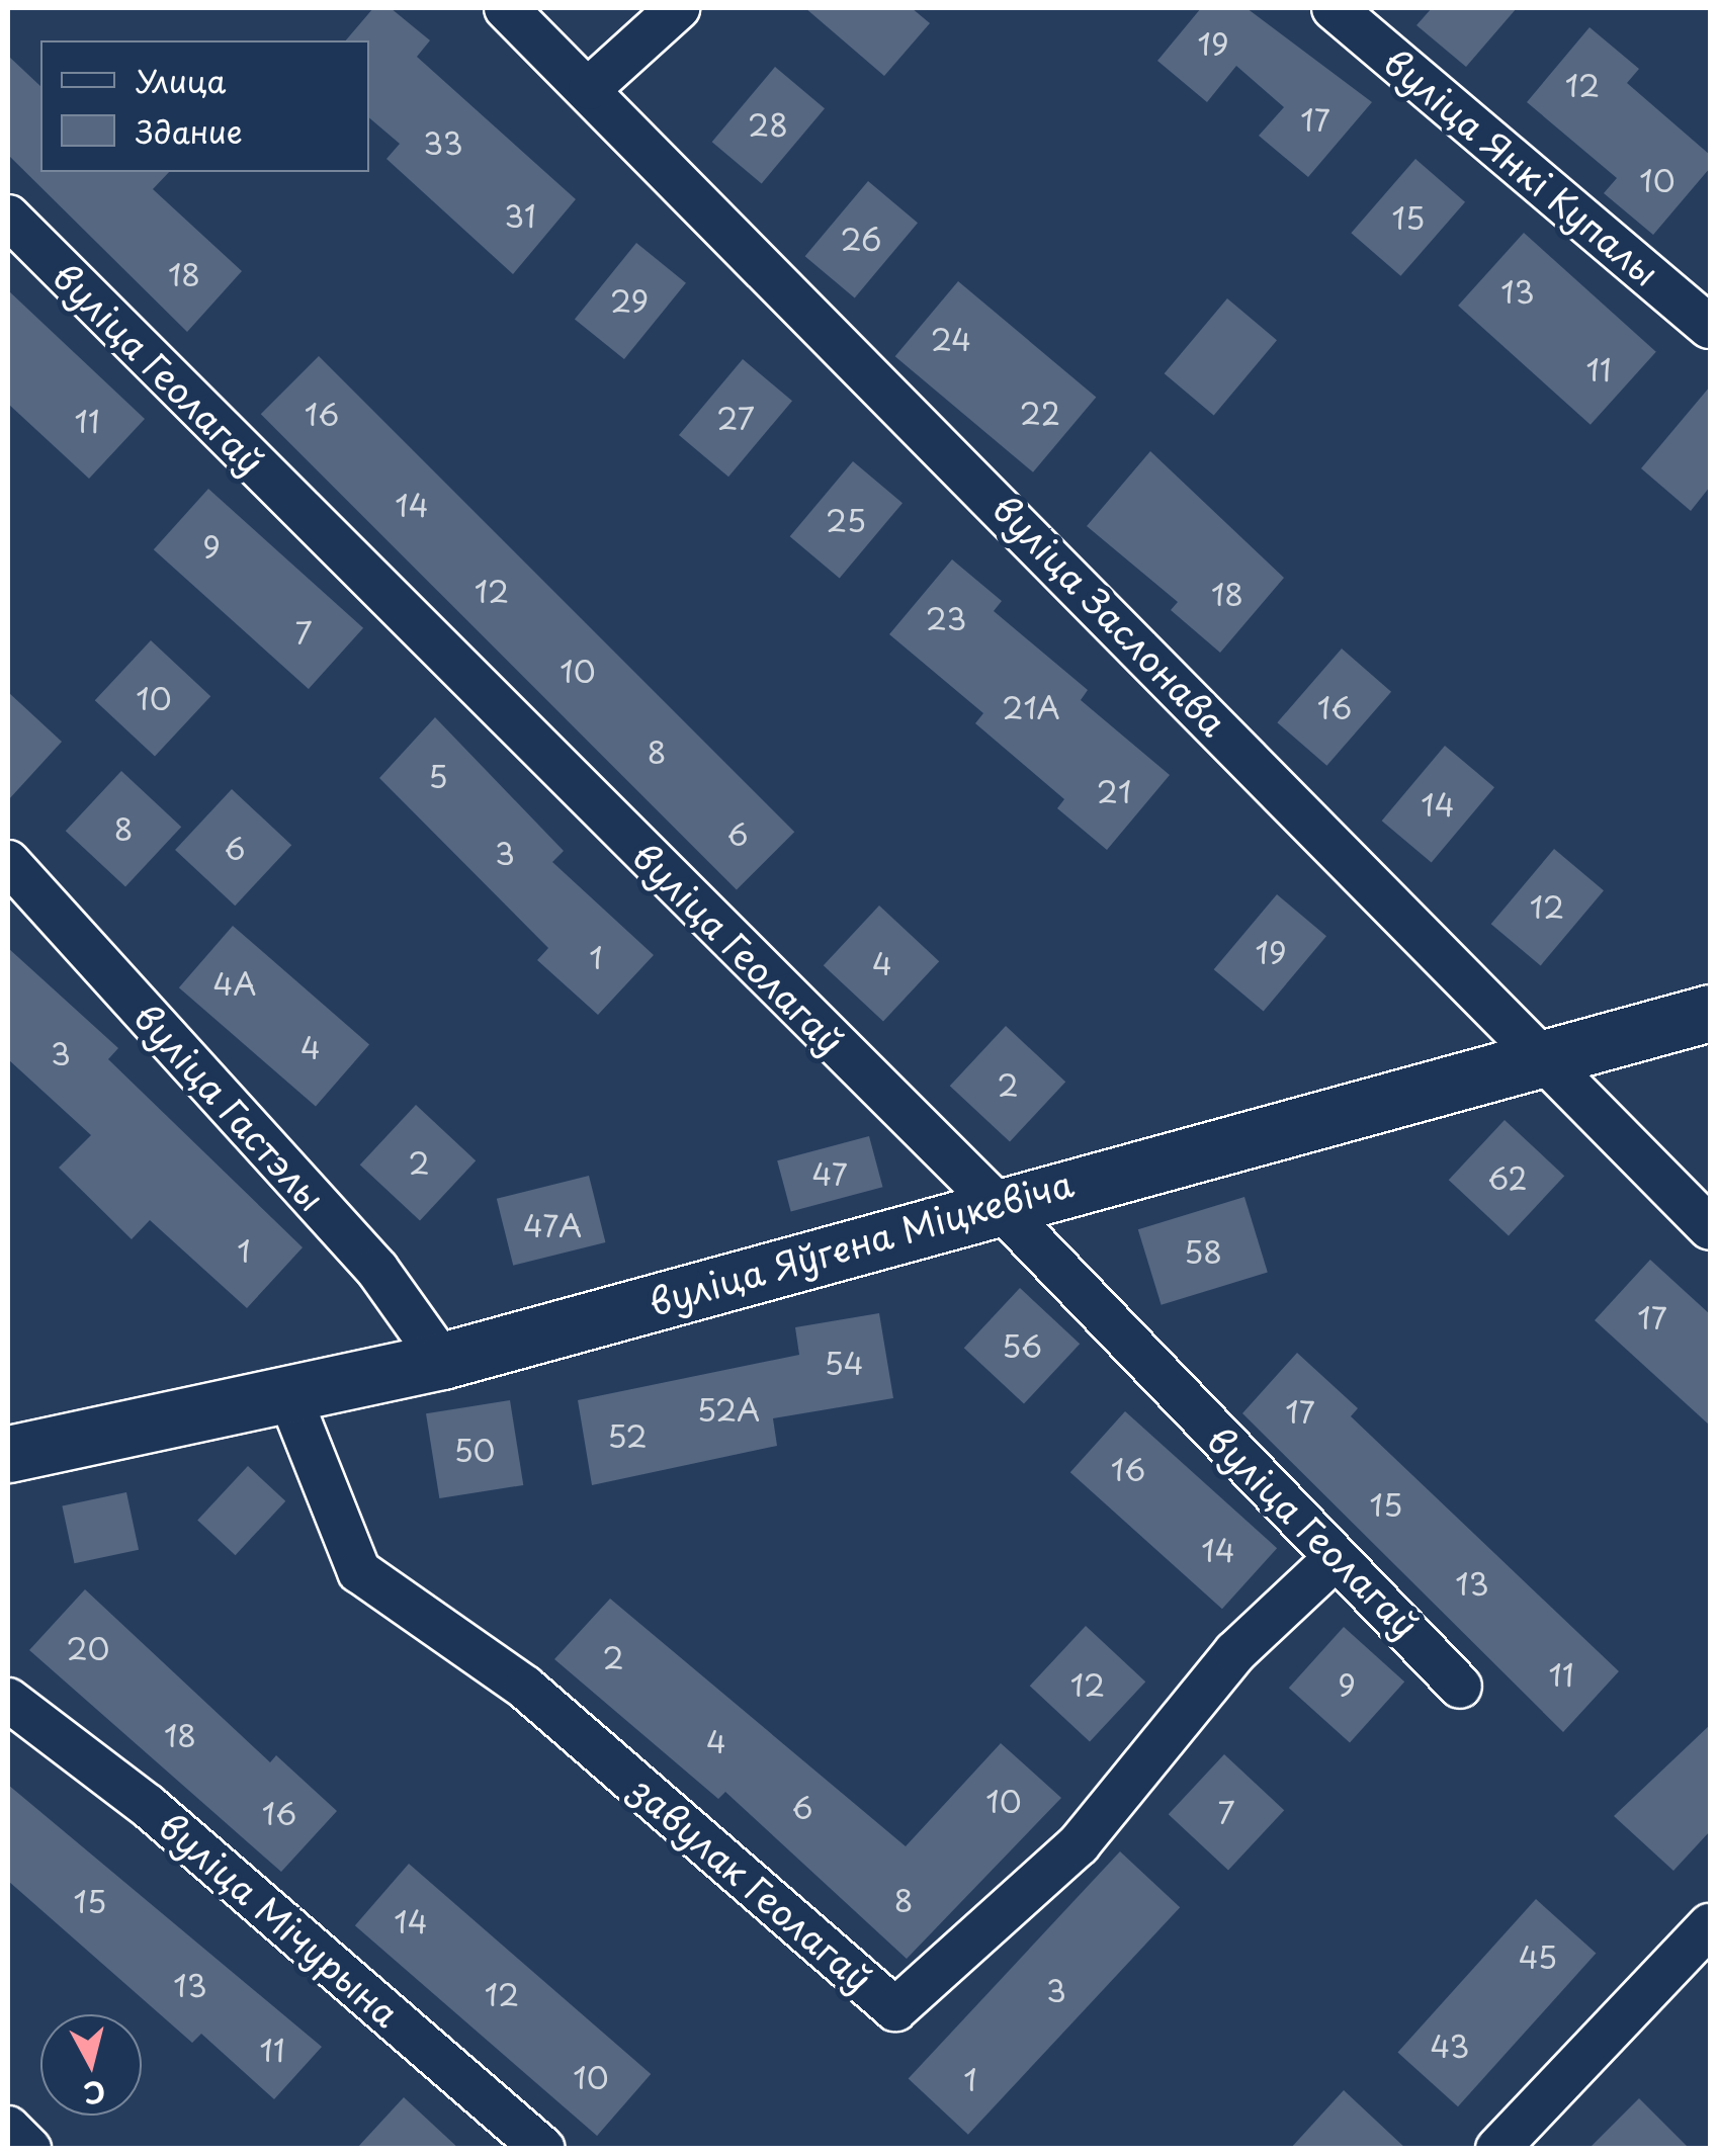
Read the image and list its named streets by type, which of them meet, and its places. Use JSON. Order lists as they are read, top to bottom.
{
  "streets": {
    "street": [
      "вуліца Янкі Купалы",
      "вуліца Геолагаў",
      "вуліца Заслонава",
      "вуліца Гастэлы",
      "вуліца Яўгена Міцкевіча",
      "завулак Геолагаў",
      "вуліца Мічурына"
    ]
  },
  "crossings": [
    ["вуліца Геолагаў", "вуліца Яўгена Міцкевіча"],
    ["вуліца Геолагаў", "завулак Геолагаў"],
    ["вуліца Заслонава", "вуліца Яўгена Міцкевіча"],
    ["вуліца Гастэлы", "вуліца Яўгена Міцкевіча"],
    ["вуліца Яўгена Міцкевіча", "завулак Геолагаў"]
  ],
  "house_numbers": [
    "19",
    "12",
    "17",
    "28",
    "33",
    "10",
    "31",
    "15",
    "26",
    "18",
    "13",
    "29",
    "24",
    "11",
    "22",
    "16",
    "27",
    "11",
    "14",
    "25",
    "9",
    "12",
    "18",
    "23",
    "7",
    "10",
    "10",
    "21А",
    "16",
    "8",
    "5",
    "21",
    "14",
    "8",
    "6",
    "6",
    "3",
    "12",
    "19",
    "1",
    "4",
    "4А",
    "4",
    "3",
    "2",
    "2",
    "47",
    "62",
    "47А",
    "1",
    "58",
    "17",
    "56",
    "54",
    "52А",
    "17",
    "52",
    "50",
    "16",
    "15",
    "14",
    "13",
    "20",
    "2",
    "11",
    "12",
    "9",
    "18",
    "4",
    "10",
    "6",
    "7",
    "16",
    "8",
    "15",
    "14",
    "45",
    "13",
    "3",
    "12",
    "43",
    "11",
    "10",
    "1"
  ],
  "legend": ["Улица", "Здание"],
  "north": "bottom"
}
